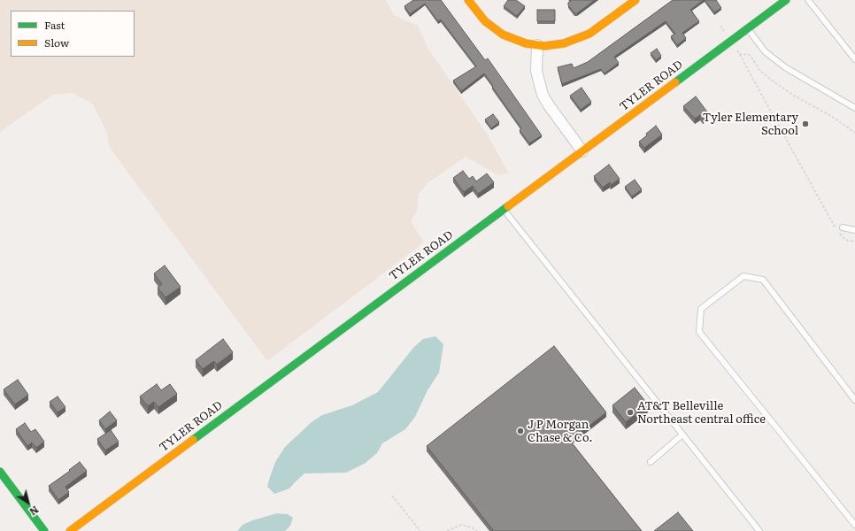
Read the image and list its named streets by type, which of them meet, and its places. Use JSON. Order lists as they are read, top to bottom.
{
  "streets": {
    "street": ["TYLER ROAD"]
  },
  "places": ["Tyler Elementary School", "AT&T Belleville Northeast central office", "J P Morgan Chase & Co."],
  "legend": ["Fast", "Slow"],
  "north": "bottom right"
}
